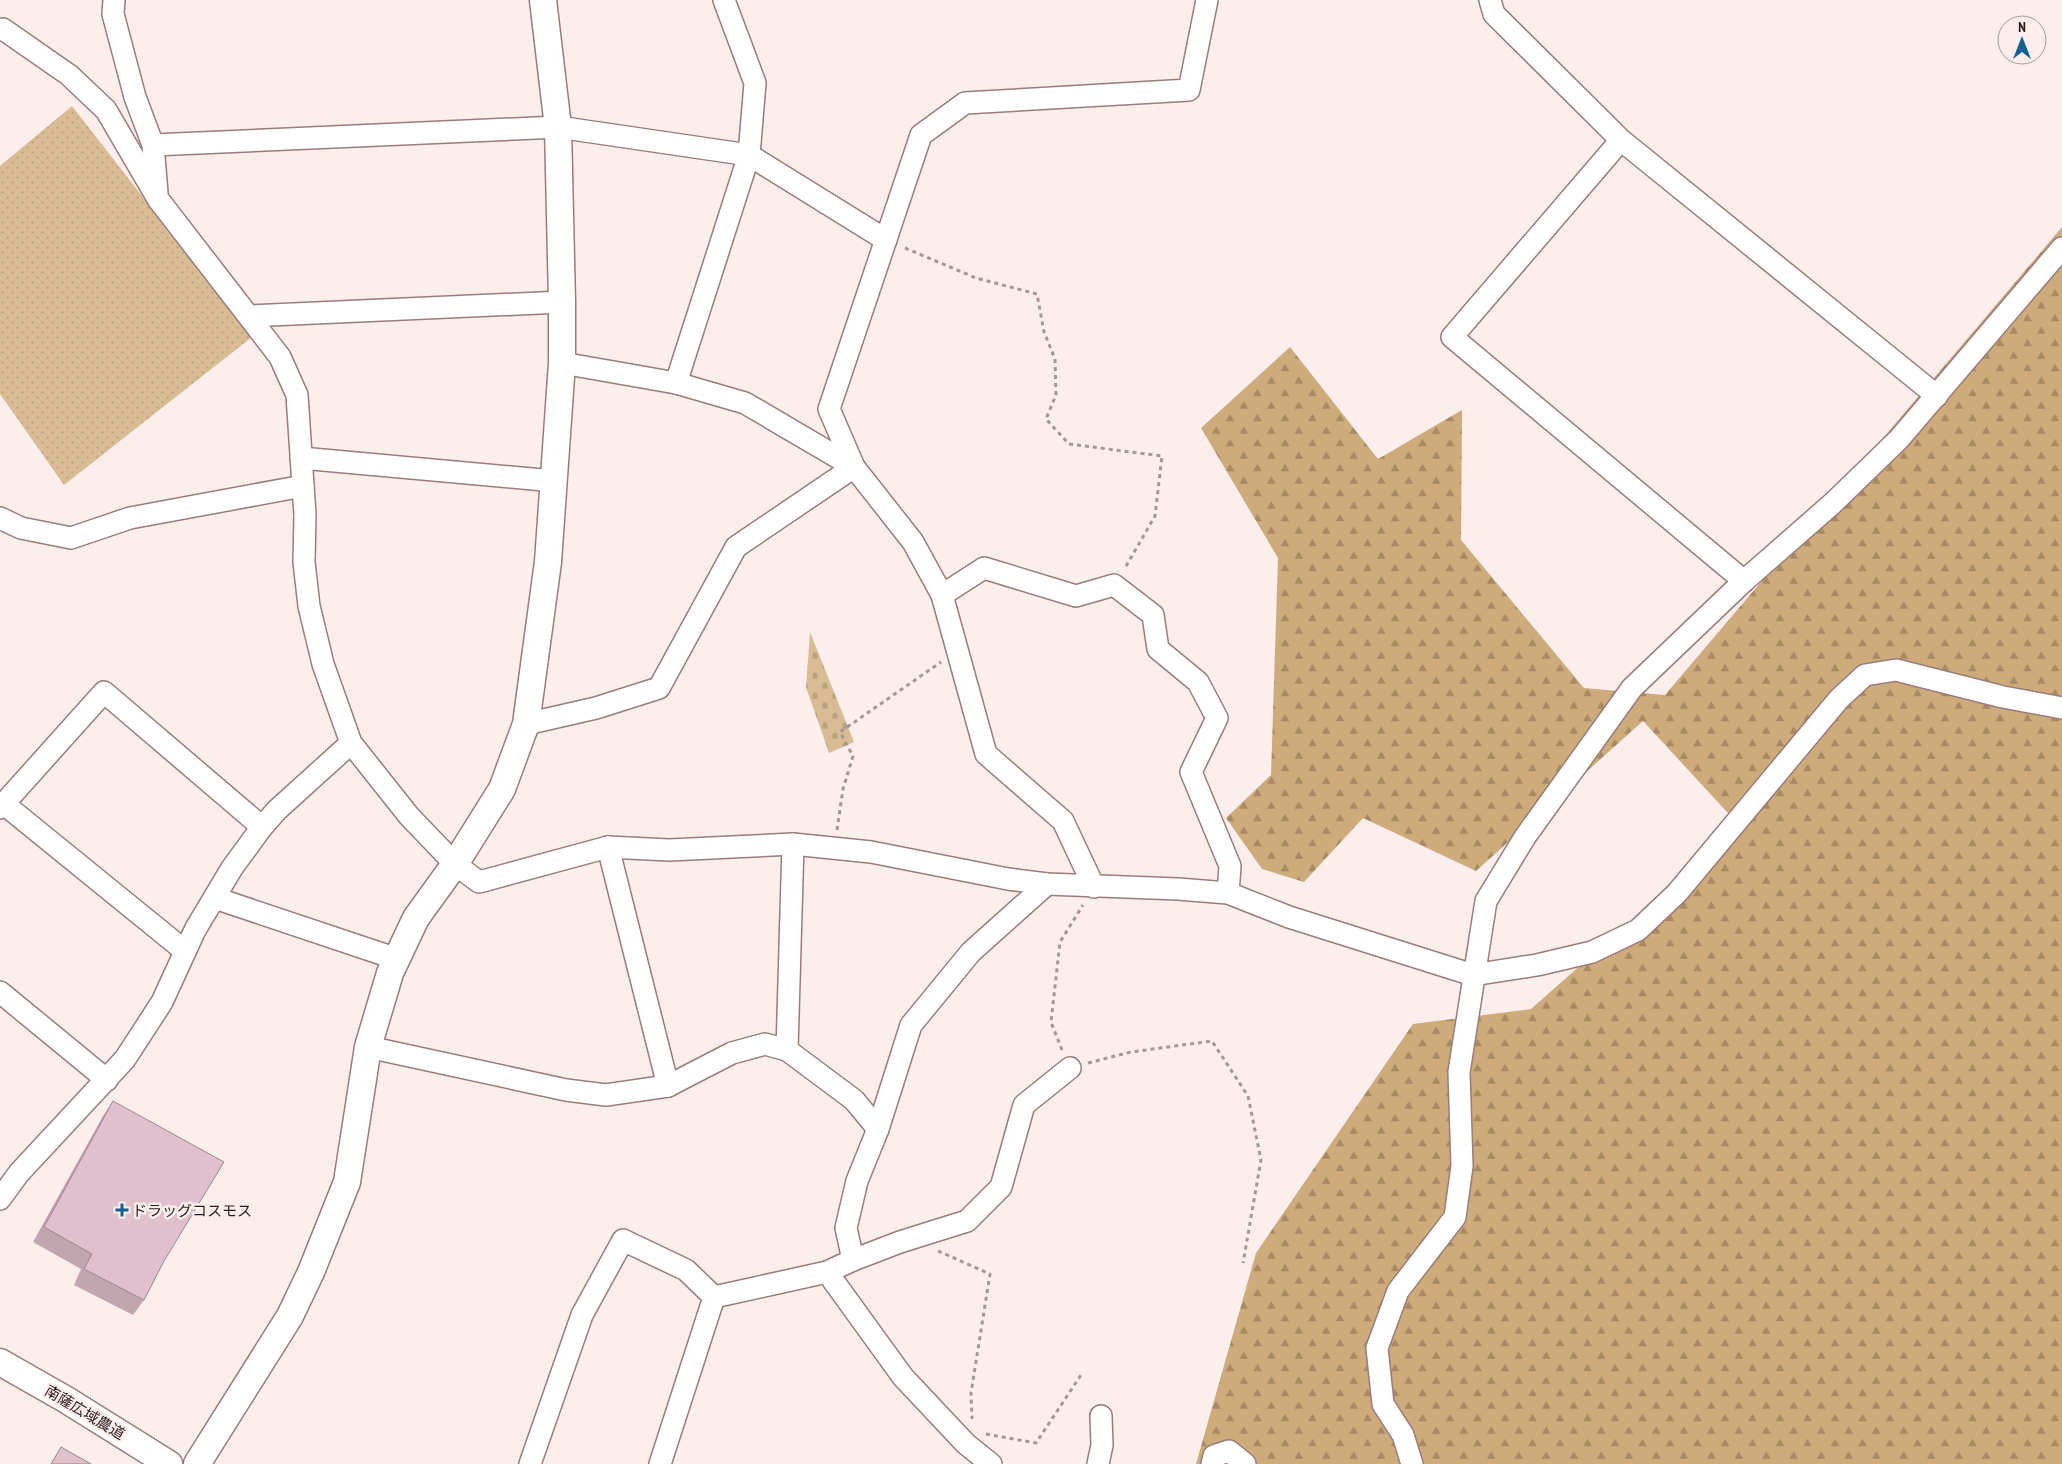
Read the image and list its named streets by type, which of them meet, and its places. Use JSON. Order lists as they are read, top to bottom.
{
  "streets": {
    "street": ["南薩広域農道"]
  },
  "places": {
    "health": ["ドラッグコスモス"]
  },
  "north": "top"
}
